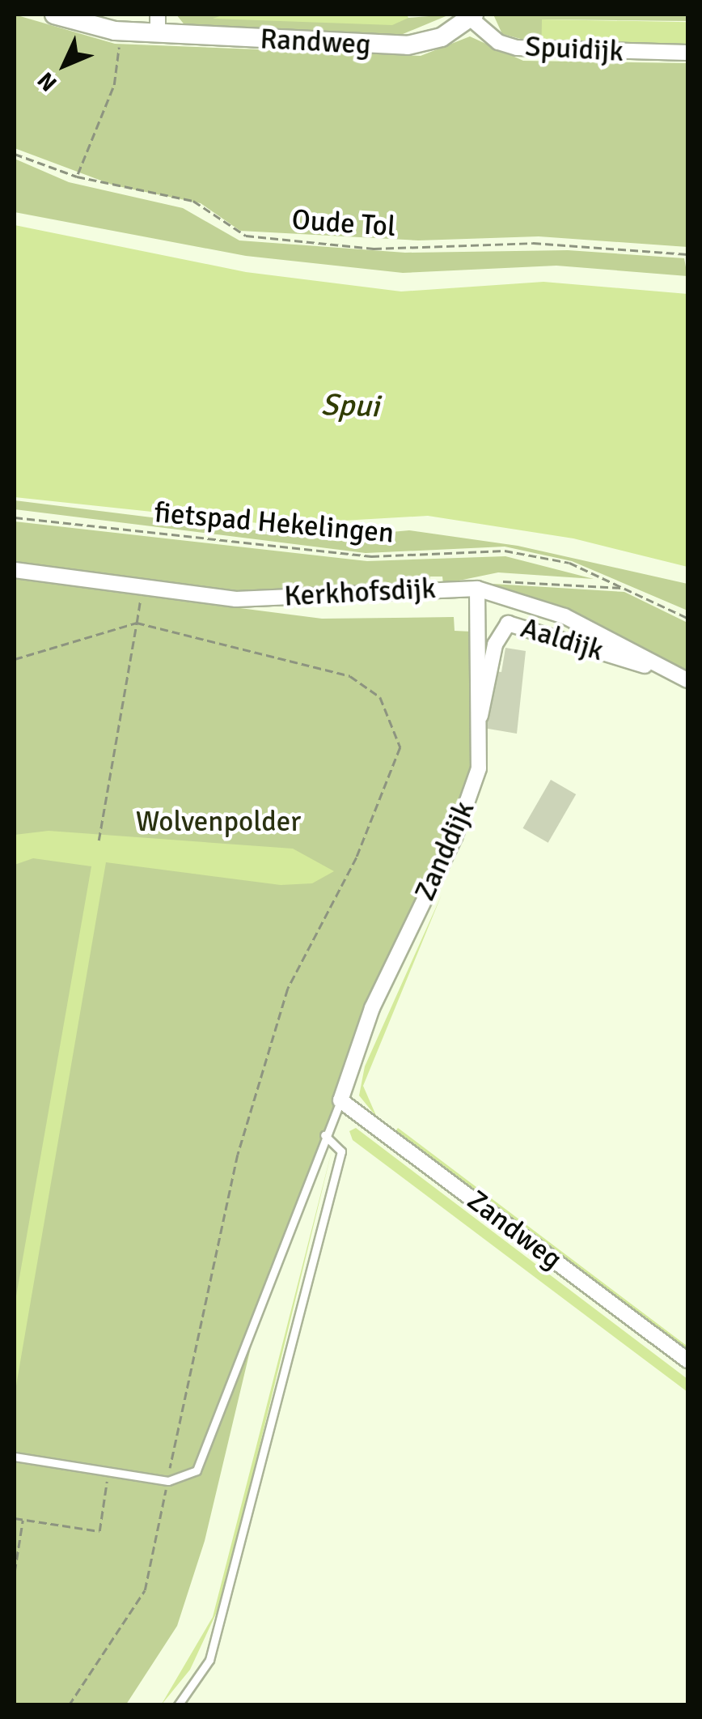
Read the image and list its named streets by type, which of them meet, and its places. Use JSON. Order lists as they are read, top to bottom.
{
  "streets": {
    "street": [
      "Randweg",
      "Spuidijk",
      "Kerkhofsdijk",
      "Aaldijk",
      "Zanddijk",
      "Zandweg"
    ],
    "path": ["Oude Tol", "fietspad Hekelingen"]
  },
  "crossings": [
    ["Randweg", "Spuidijk"],
    ["fietspad Hekelingen", "Kerkhofsdijk"],
    ["fietspad Hekelingen", "Zanddijk"],
    ["Kerkhofsdijk", "Aaldijk"],
    ["Kerkhofsdijk", "Zanddijk"],
    ["Aaldijk", "Zanddijk"],
    ["Zanddijk", "Zandweg"]
  ],
  "water": ["Spui"],
  "parks": ["Wolvenpolder"],
  "north": "bottom left"
}
